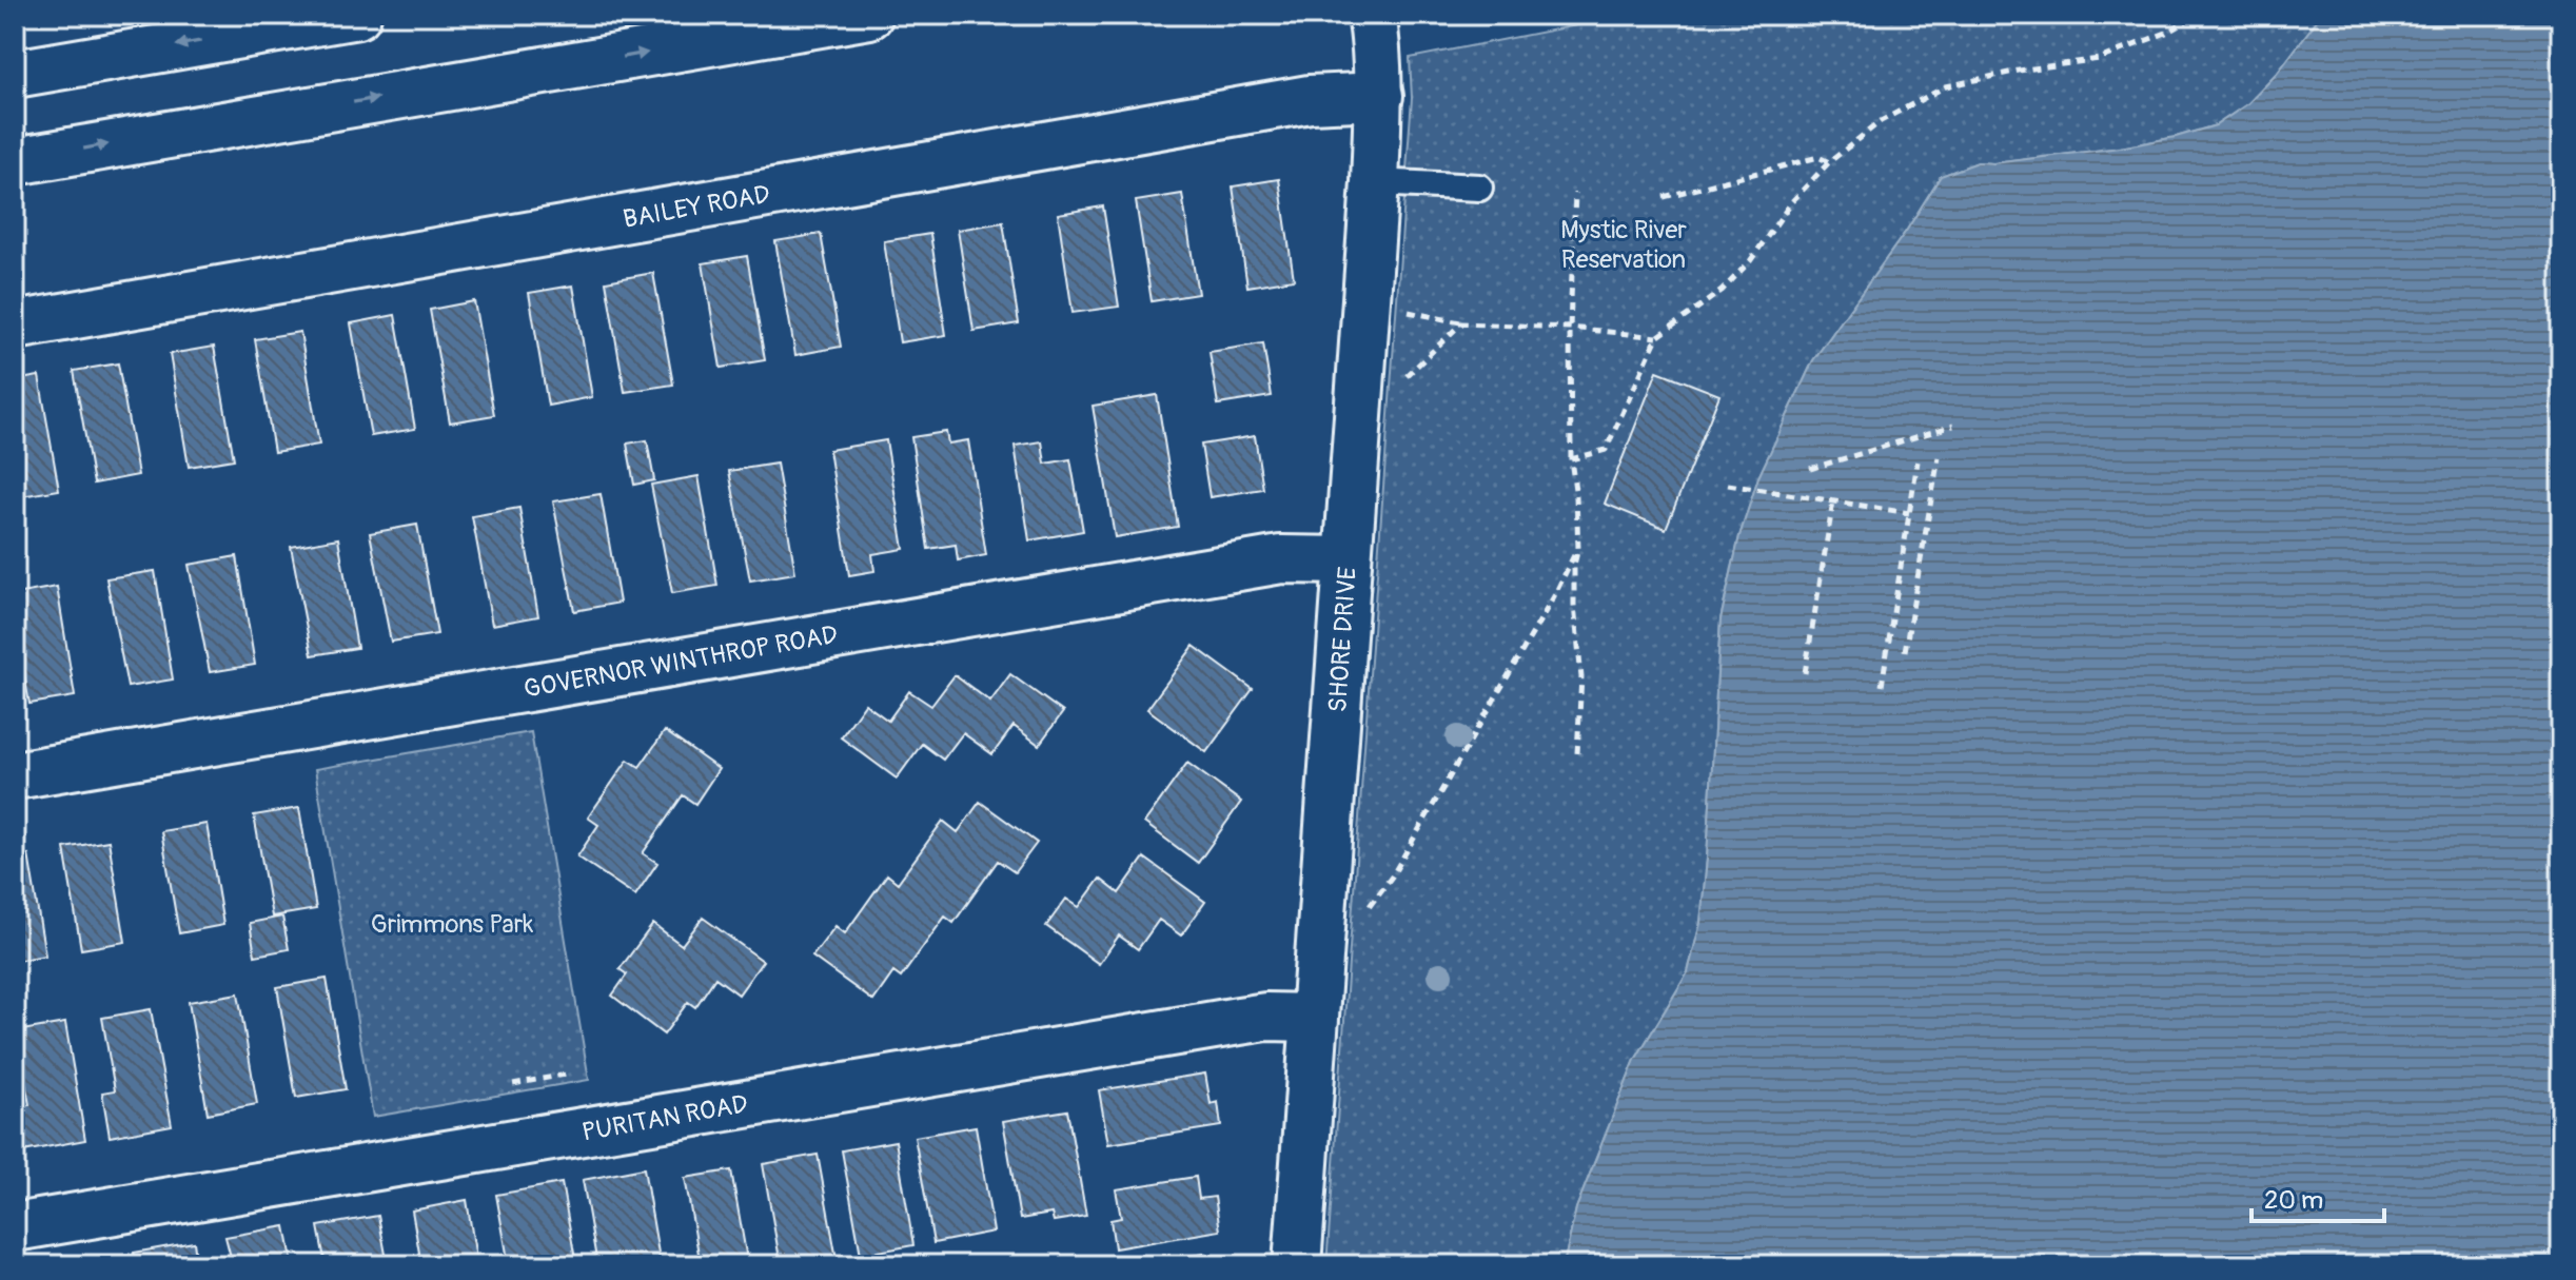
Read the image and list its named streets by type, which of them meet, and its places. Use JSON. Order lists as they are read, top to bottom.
{
  "streets": {
    "main road": [
      "BAILEY ROAD",
      "SHORE DRIVE",
      "GOVERNOR WINTHROP ROAD",
      "PURITAN ROAD"
    ]
  },
  "crossings": [
    ["BAILEY ROAD", "SHORE DRIVE"],
    ["SHORE DRIVE", "GOVERNOR WINTHROP ROAD"],
    ["SHORE DRIVE", "PURITAN ROAD"]
  ],
  "parks": ["Mystic River Reservation", "Grimmons Park"],
  "scale_bar": "20 m"
}
